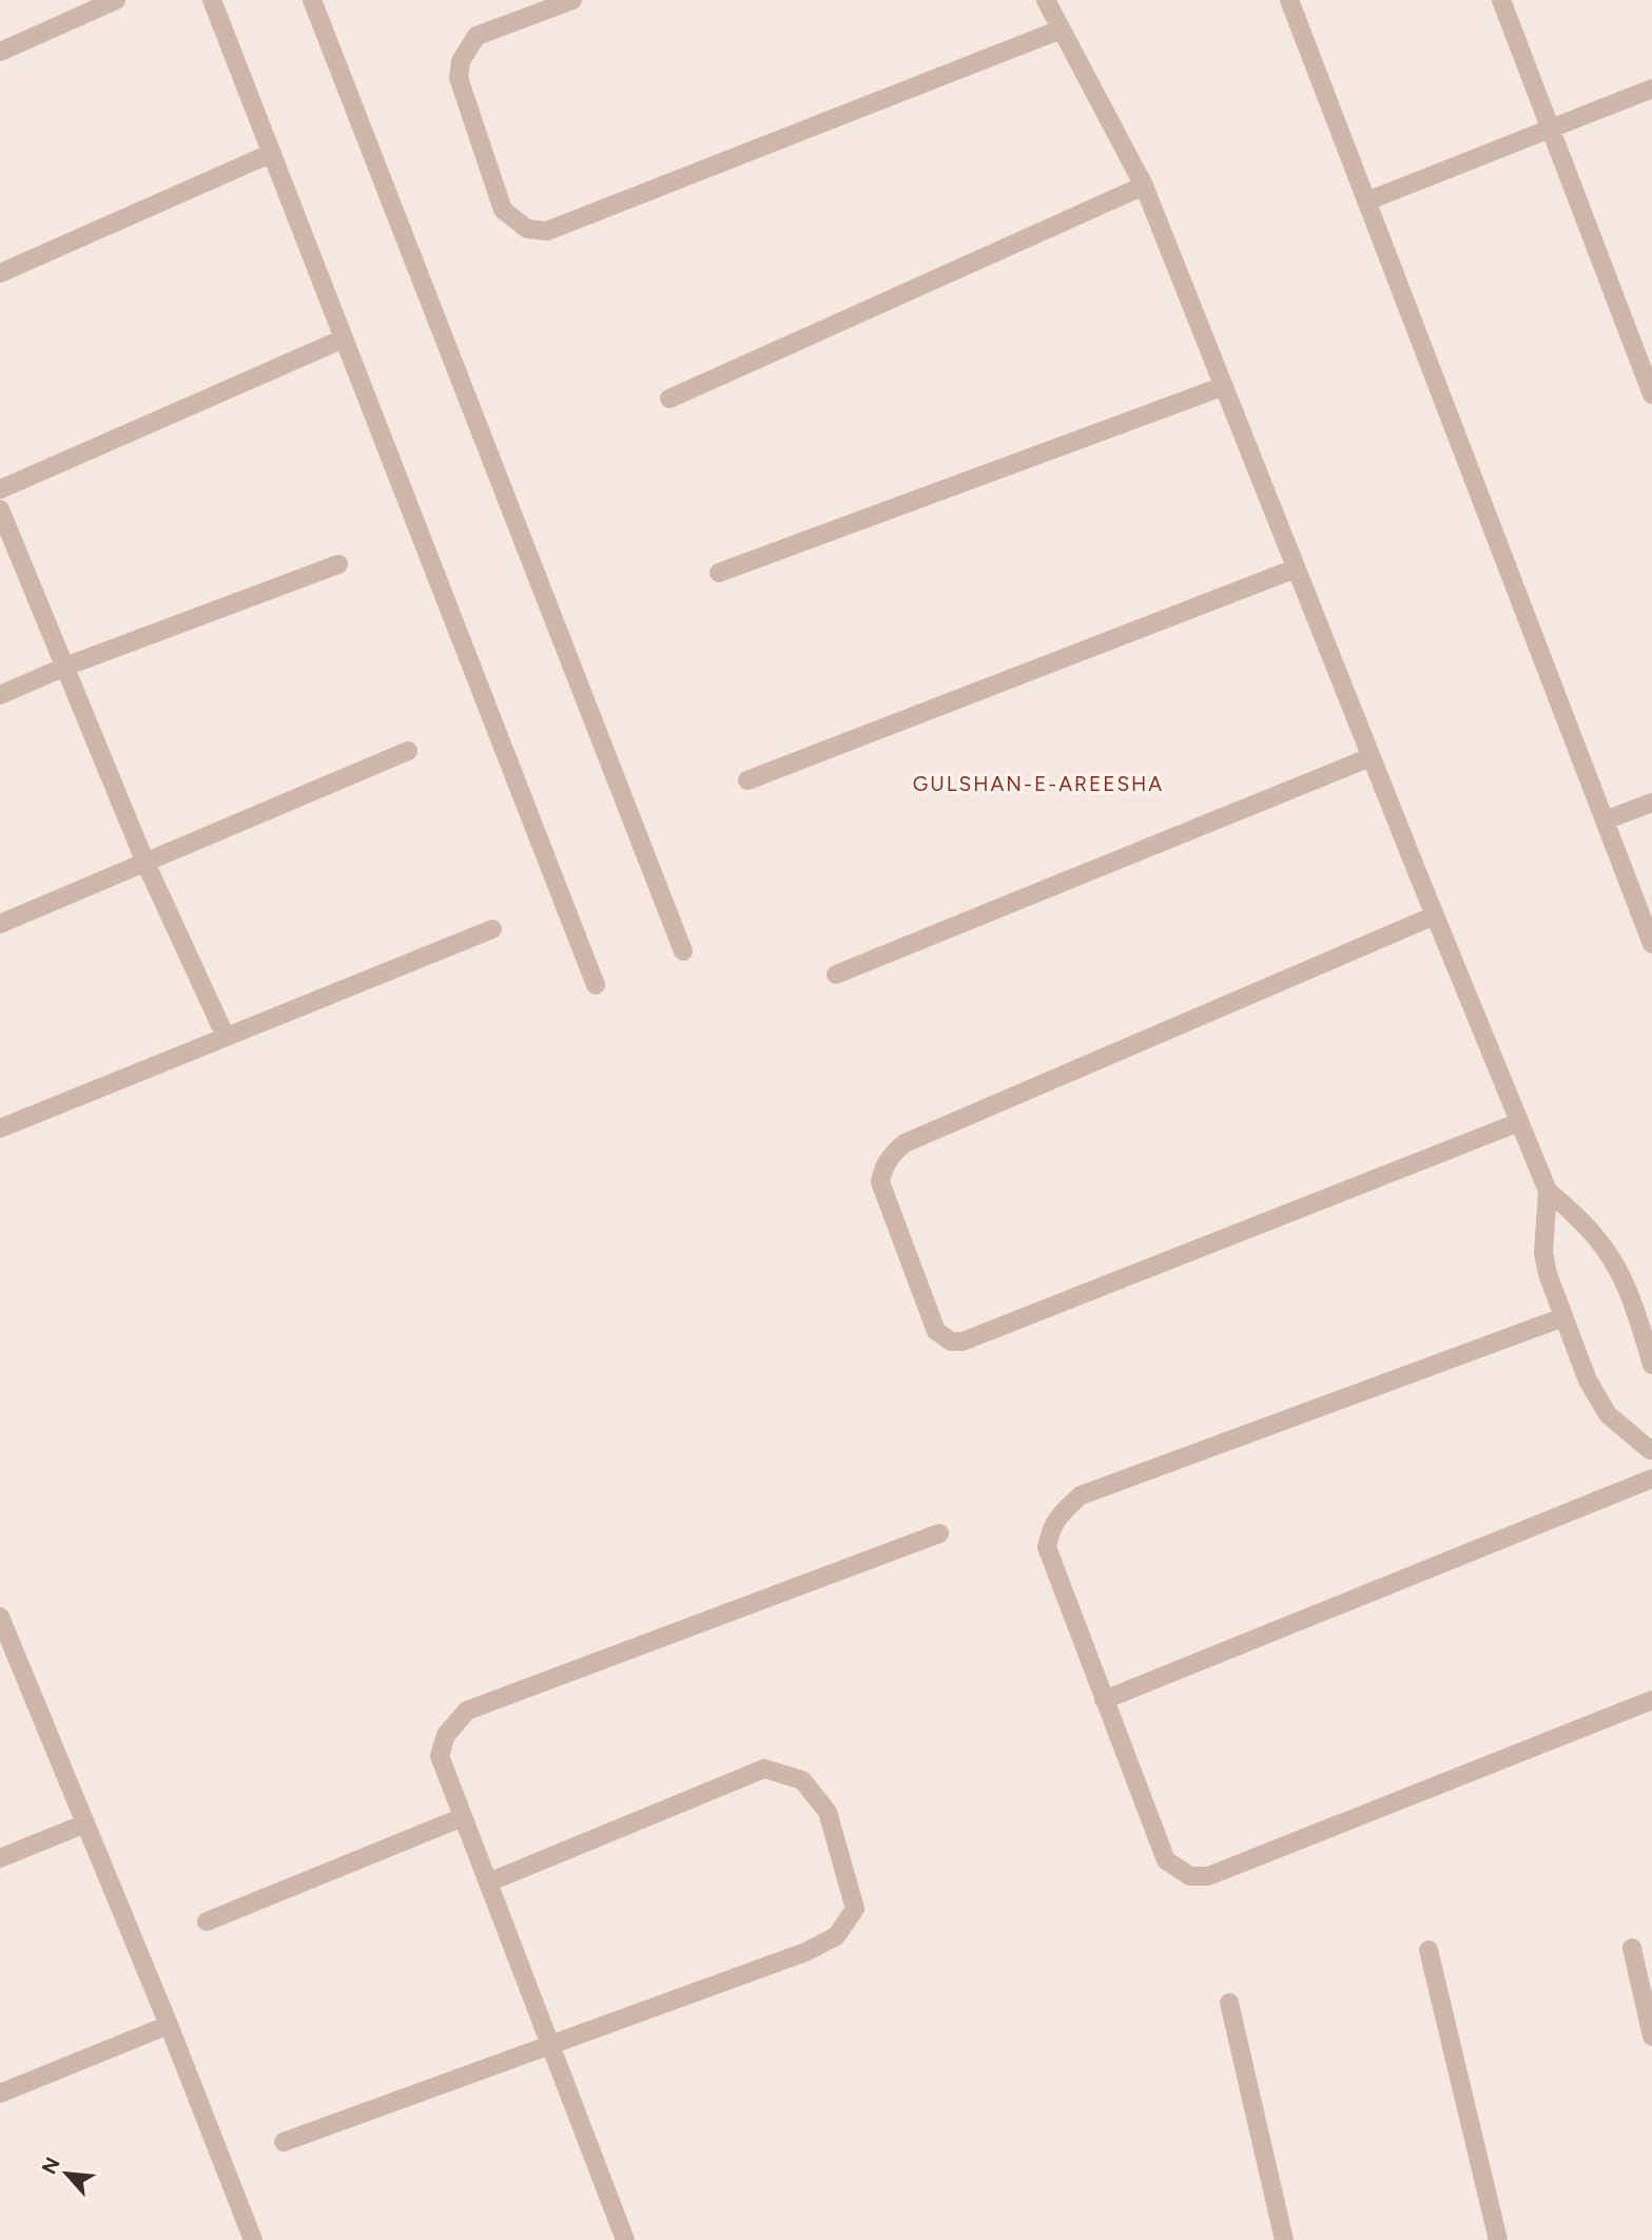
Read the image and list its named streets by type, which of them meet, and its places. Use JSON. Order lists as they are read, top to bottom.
{
  "districts": ["GULSHAN-E-AREESHA"],
  "north": "top left"
}
